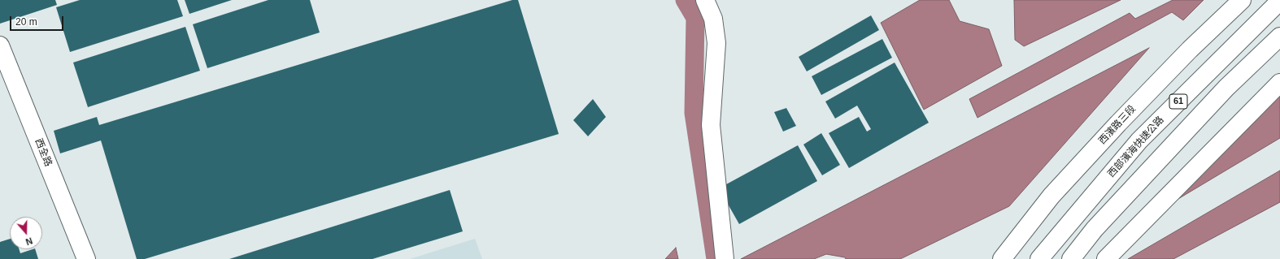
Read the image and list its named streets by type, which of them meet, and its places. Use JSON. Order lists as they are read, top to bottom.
{
  "streets": {
    "main road": [
      "61",
      "西濱路三段",
      "西部濱海快速公路",
      "西全路"
    ]
  },
  "scale_bar": "20 m",
  "north": "bottom"
}
